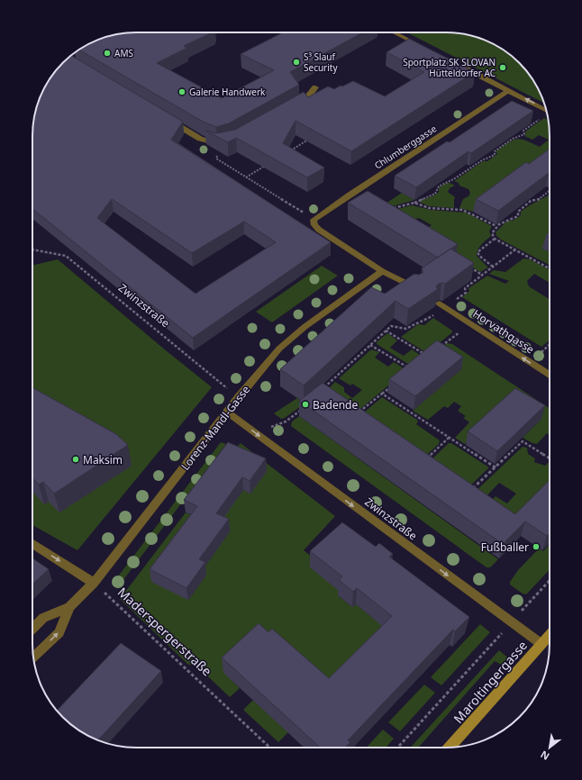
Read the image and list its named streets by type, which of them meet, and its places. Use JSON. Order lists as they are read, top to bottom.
{
  "streets": {
    "main road": ["Maroltingergasse"],
    "street": [
      "Chlumberggasse",
      "Zwinzstraße",
      "Horvathgasse",
      "Lorenz-Mandl-Gasse"
    ],
    "path": ["Maderspergerstraße"]
  },
  "crossings": [
    ["Zwinzstraße", "Lorenz-Mandl-Gasse"],
    ["Zwinzstraße", "Maroltingergasse"],
    ["Lorenz-Mandl-Gasse", "Maderspergerstraße"]
  ],
  "one_way": ["Zwinzstraße", "Horvathgasse"],
  "places": [
    "AMS",
    "S³ Slauf Security",
    "Sportplatz SK SLOVAN Hütteldorfer AC",
    "Galerie Handwerk",
    "Badende",
    "Maksim",
    "Fußballer"
  ],
  "north": "bottom left"
}
